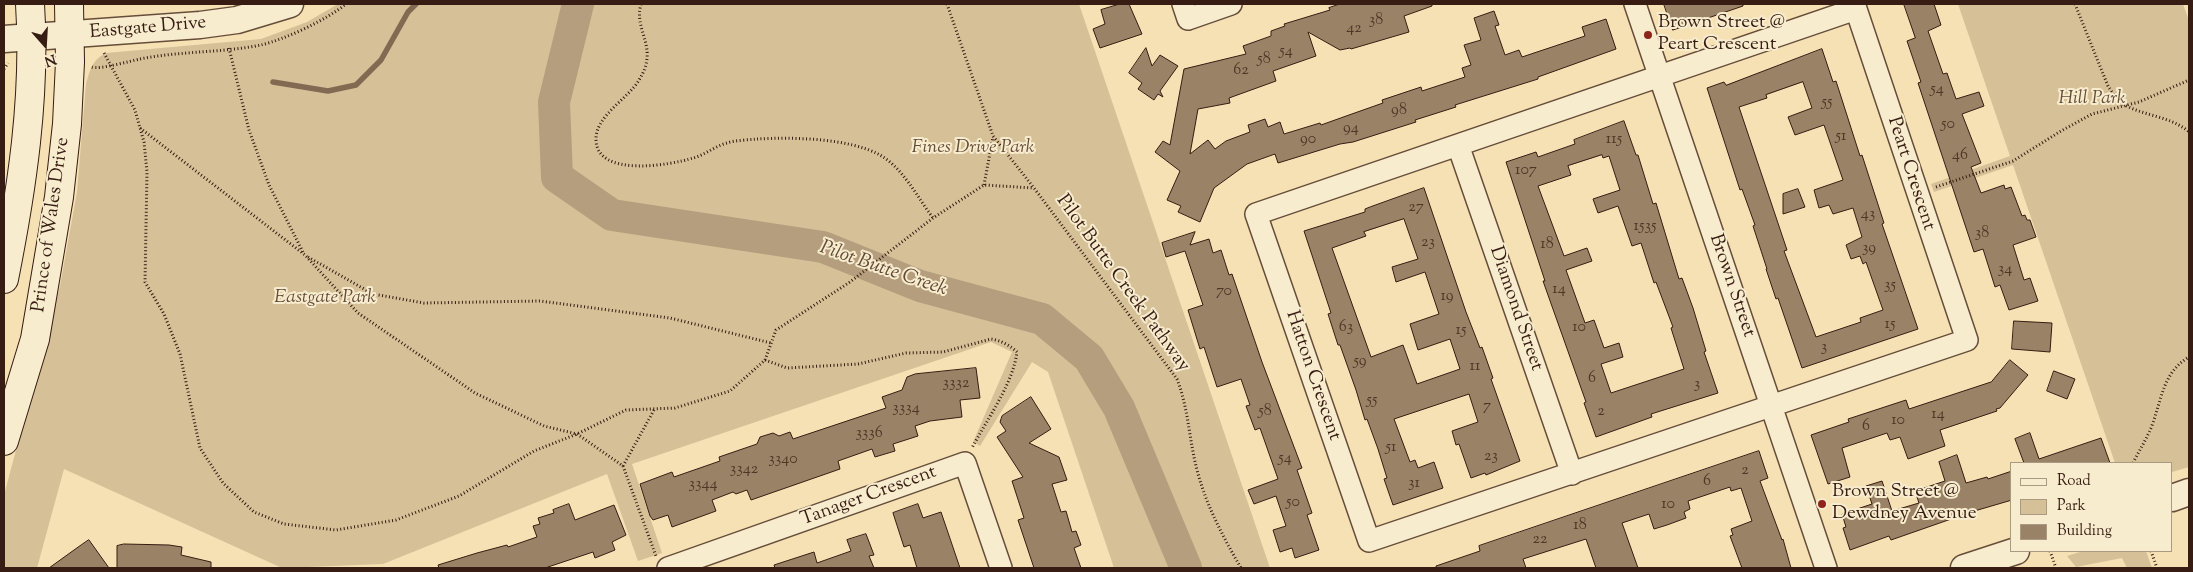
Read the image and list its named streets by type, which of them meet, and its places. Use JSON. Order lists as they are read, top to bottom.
{
  "streets": {
    "main road": ["Prince of Wales Drive"],
    "street": [
      "Eastgate Drive",
      "Peart Crescent",
      "Brown Street",
      "Diamond Street",
      "Hatton Crescent",
      "Tanager Crescent"
    ],
    "path": ["Pilot Butte Creek Pathway"]
  },
  "crossings": [
    ["Eastgate Drive", "Prince of Wales Drive"],
    ["Peart Crescent", "Brown Street"],
    ["Peart Crescent", "Hatton Crescent"],
    ["Brown Street", "Hatton Crescent"],
    ["Diamond Street", "Hatton Crescent"]
  ],
  "water": ["Pilot Butte Creek"],
  "parks": ["Hill Park", "Fines Drive Park", "Eastgate Park"],
  "places": ["Brown Street @ Peart Crescent", "Brown Street @ Dewdney Avenue"],
  "house_numbers": [
    "38",
    "42",
    "54",
    "58",
    "62",
    "54",
    "55",
    "98",
    "50",
    "94",
    "51",
    "90",
    "115",
    "46",
    "107",
    "27",
    "43",
    "1535",
    "38",
    "23",
    "18",
    "39",
    "34",
    "35",
    "14",
    "70",
    "19",
    "15",
    "63",
    "10",
    "15",
    "3",
    "59",
    "11",
    "6",
    "3332",
    "3",
    "55",
    "7",
    "3334",
    "58",
    "2",
    "14",
    "10",
    "6",
    "3336",
    "51",
    "23",
    "54",
    "3340",
    "3342",
    "2",
    "6",
    "31",
    "3344",
    "50",
    "10",
    "18",
    "22"
  ],
  "legend": ["Road", "Park", "Building"],
  "north": "bottom"
}
